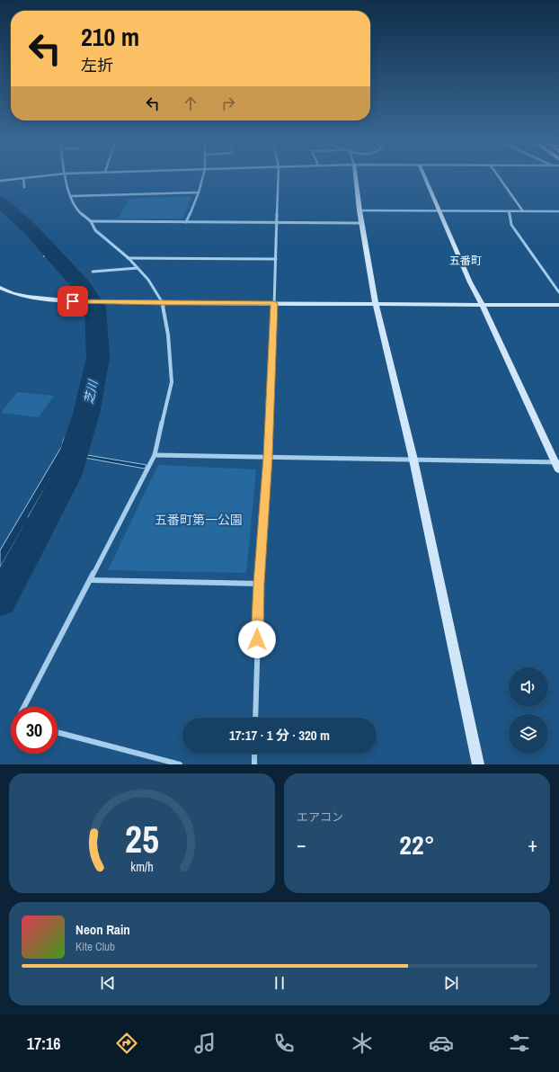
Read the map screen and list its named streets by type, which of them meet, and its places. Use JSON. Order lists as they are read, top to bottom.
{
  "districts": ["五番町"],
  "water": ["芝川"],
  "parks": ["五番町第一公園"],
  "page": {
    "turn": ["210 m", "左折"],
    "limit": "30",
    "trip": "17:17 · 1 分 · 320 m",
    "tile": "エアコン",
    "heat": ["−", "22°", "+"],
    "song": ["Neon Rain", "Kite Club"],
    "tabs": "17:16",
    "gauge": ["25", "km/h"]
  }
}
